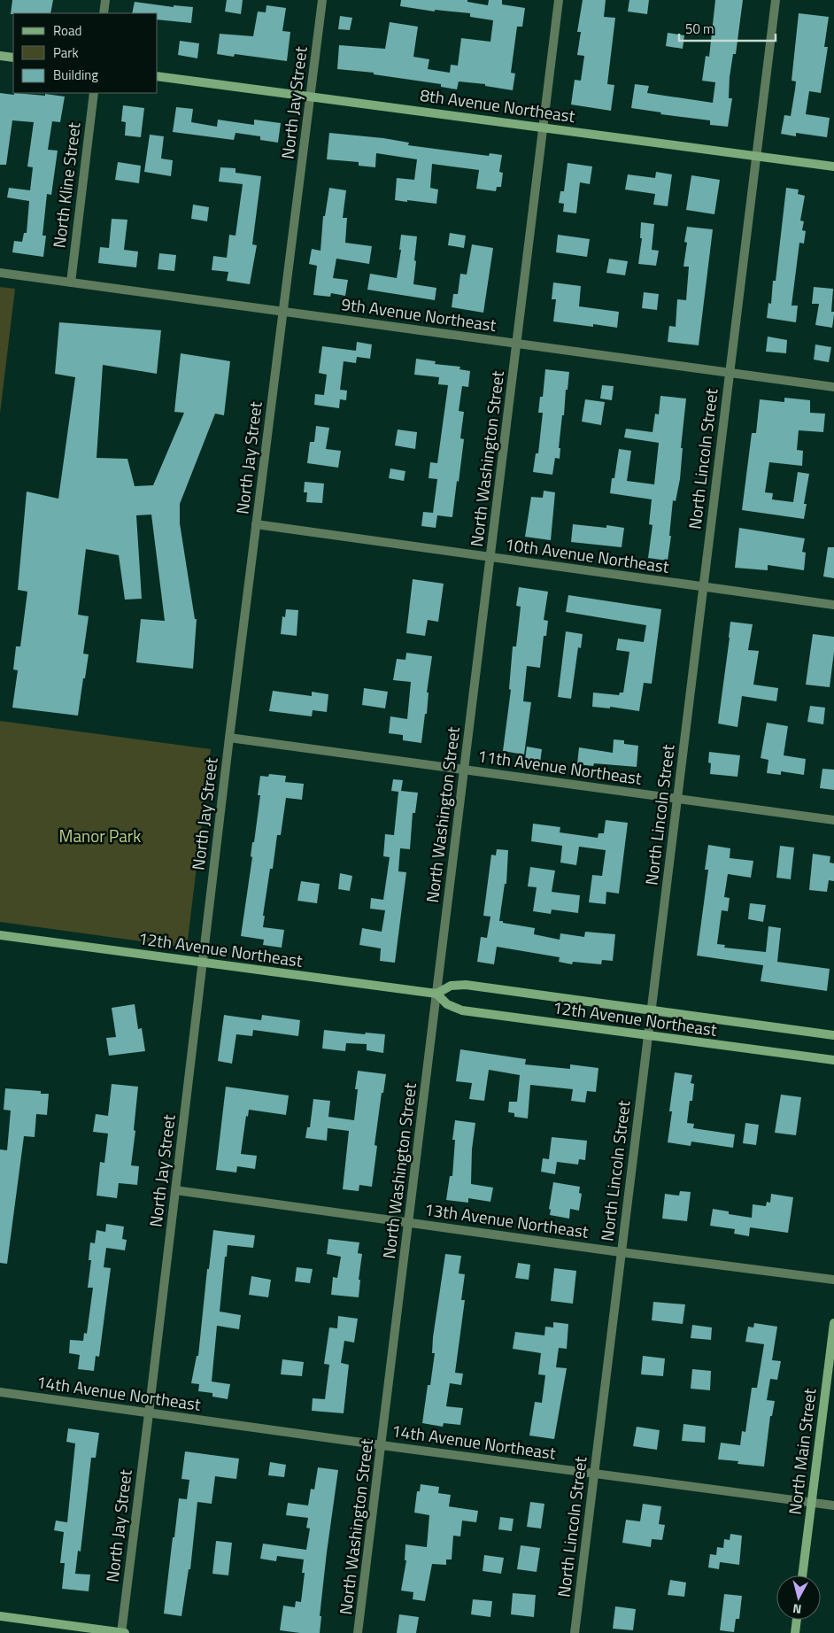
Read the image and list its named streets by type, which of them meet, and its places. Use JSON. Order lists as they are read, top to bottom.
{
  "streets": {
    "street": [
      "North Jay Street",
      "8th Avenue Northeast",
      "North Kline Street",
      "9th Avenue Northeast",
      "North Washington Street",
      "North Lincoln Street",
      "10th Avenue Northeast",
      "11th Avenue Northeast",
      "12th Avenue Northeast",
      "13th Avenue Northeast",
      "14th Avenue Northeast",
      "North Main Street"
    ]
  },
  "crossings": [
    ["North Jay Street", "8th Avenue Northeast"],
    ["North Jay Street", "9th Avenue Northeast"],
    ["North Jay Street", "10th Avenue Northeast"],
    ["North Jay Street", "11th Avenue Northeast"],
    ["North Jay Street", "12th Avenue Northeast"],
    ["North Jay Street", "13th Avenue Northeast"],
    ["North Jay Street", "14th Avenue Northeast"],
    ["8th Avenue Northeast", "North Washington Street"],
    ["8th Avenue Northeast", "North Lincoln Street"],
    ["North Kline Street", "9th Avenue Northeast"],
    ["9th Avenue Northeast", "North Washington Street"],
    ["9th Avenue Northeast", "North Lincoln Street"],
    ["North Washington Street", "10th Avenue Northeast"],
    ["North Washington Street", "11th Avenue Northeast"],
    ["North Washington Street", "12th Avenue Northeast"],
    ["North Washington Street", "13th Avenue Northeast"],
    ["North Washington Street", "14th Avenue Northeast"],
    ["North Lincoln Street", "10th Avenue Northeast"],
    ["North Lincoln Street", "11th Avenue Northeast"],
    ["North Lincoln Street", "12th Avenue Northeast"],
    ["North Lincoln Street", "13th Avenue Northeast"],
    ["North Lincoln Street", "14th Avenue Northeast"],
    ["14th Avenue Northeast", "North Main Street"]
  ],
  "parks": ["Manor Park"],
  "legend": ["Road", "Park", "Building"],
  "scale_bar": "50 m",
  "north": "bottom"
}
